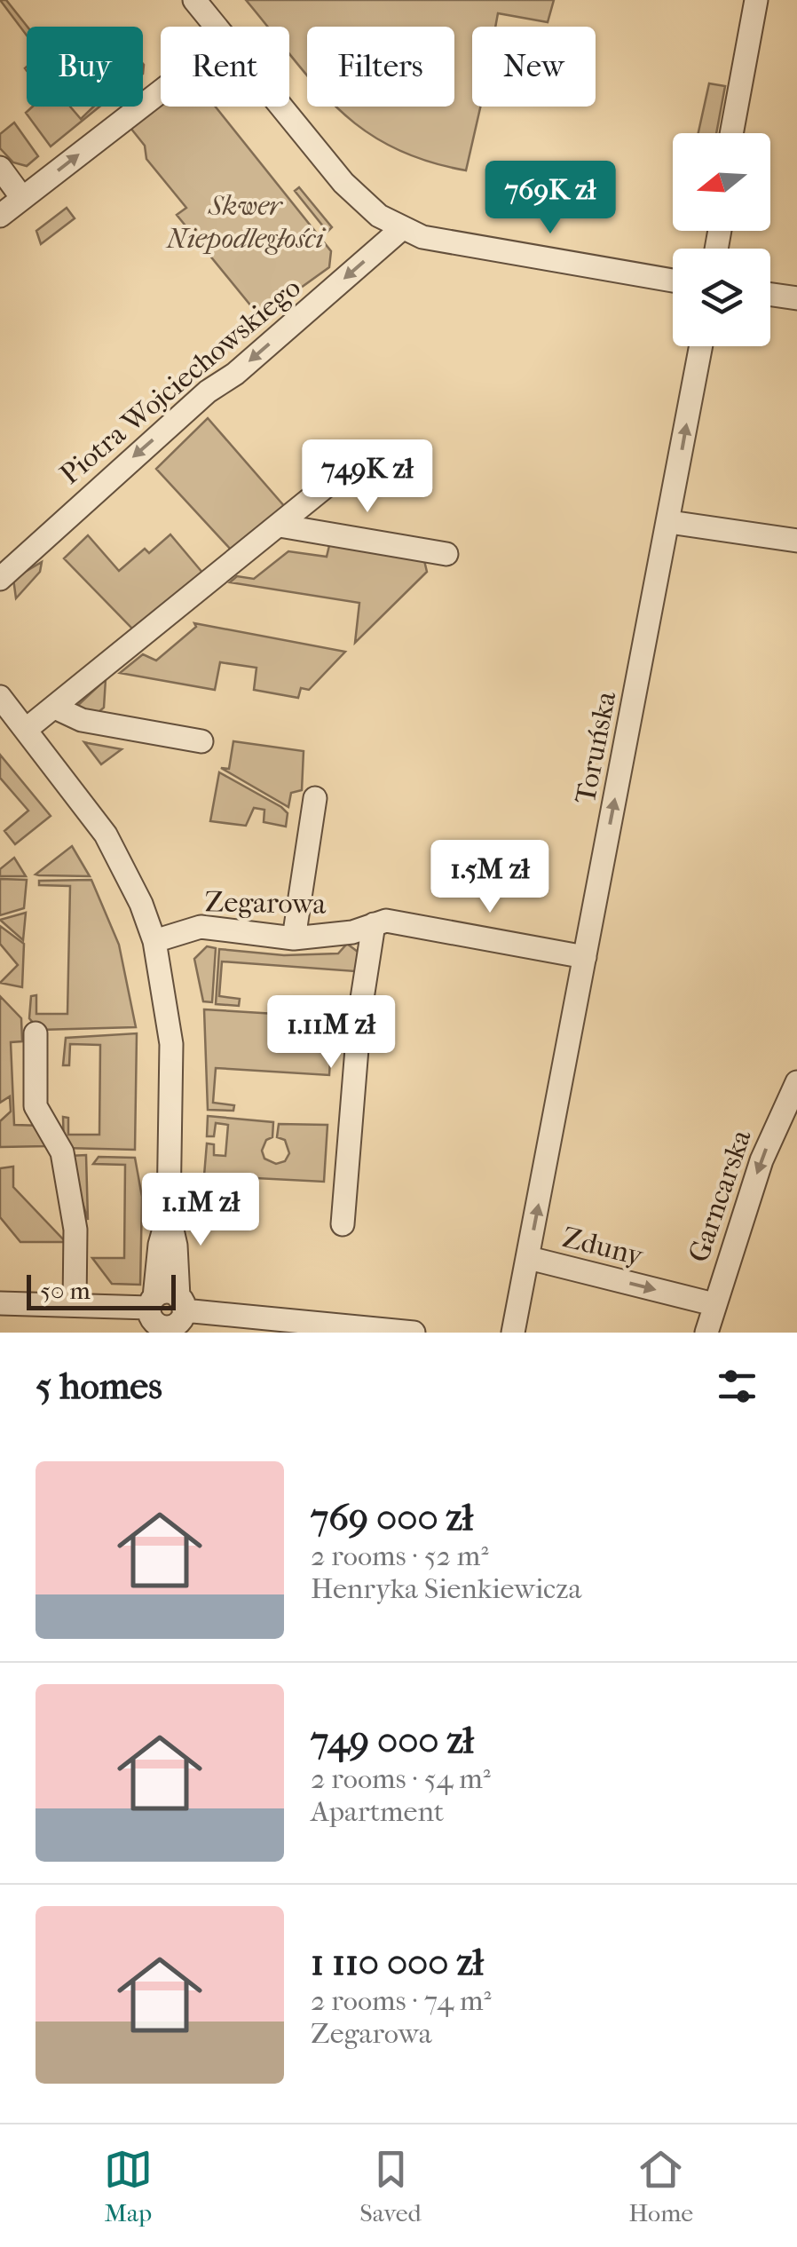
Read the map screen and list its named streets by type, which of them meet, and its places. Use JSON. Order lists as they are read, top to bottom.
{
  "streets": {
    "street": [
      "Piotra Wojciechowskiego",
      "Toruńska",
      "Zegarowa",
      "Garncarska",
      "Zduny"
    ]
  },
  "crossings": [
    ["Toruńska", "Zegarowa"],
    ["Toruńska", "Zduny"],
    ["Garncarska", "Zduny"]
  ],
  "one_way": ["Toruńska", "Garncarska", "Zduny"],
  "parks": ["Skwer Niepodległości"],
  "scale_bar": "50 m",
  "north": "left",
  "page": {
    "chip": [
      "Buy",
      "Rent",
      "Filters",
      "New"
    ],
    "price": [
      "769K zł",
      "749K zł",
      "1.5M zł",
      "1.11M zł",
      "1.1M zł"
    ],
    "scale": "50 m",
    "heading": "5 homes",
    "list": [
      {
        "name": "769 000 zł",
        "note": "2 rooms · 52 m² · Henryka Sienkiewicza"
      },
      {
        "name": "749 000 zł",
        "note": "2 rooms · 54 m² · Apartment"
      },
      {
        "name": "1 110 000 zł",
        "note": "2 rooms · 74 m² · Zegarowa"
      }
    ],
    "tabs": ["Map", "Saved", "Home"]
  }
}
